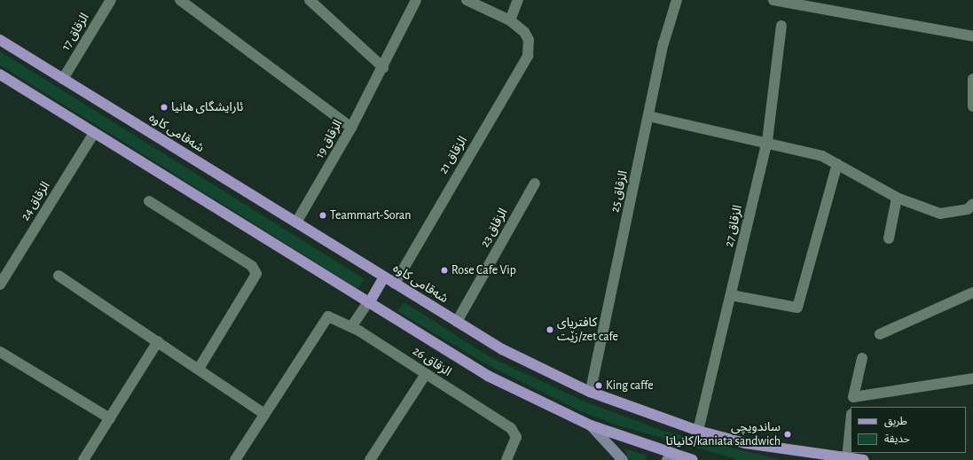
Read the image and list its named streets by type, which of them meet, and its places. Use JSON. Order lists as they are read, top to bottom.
{
  "streets": {
    "main road": ["شەقامی کاوە"],
    "street": [
      "الزقاق 17",
      "الزقاق 19",
      "الزقاق 21",
      "الزقاق 25",
      "الزقاق 24",
      "الزقاق 27",
      "الزقاق 23",
      "الزقاق 26"
    ]
  },
  "crossings": [
    ["الزقاق 17", "شەقامی کاوە"],
    ["شەقامی کاوە", "الزقاق 19"],
    ["شەقامی کاوە", "الزقاق 21"],
    ["شەقامی کاوە", "الزقاق 25"],
    ["شەقامی کاوە", "الزقاق 27"],
    ["شەقامی کاوە", "الزقاق 23"]
  ],
  "places": [
    "ئارایشگای هانیا",
    "Teammart-Soran",
    "Rose Cafe Vip",
    "کافتریای زێت/zet cafe",
    "King caffe",
    "ساندویچی کانیاتا/kaniata sandwich"
  ],
  "legend": ["طريق", "حديقة"]
}
